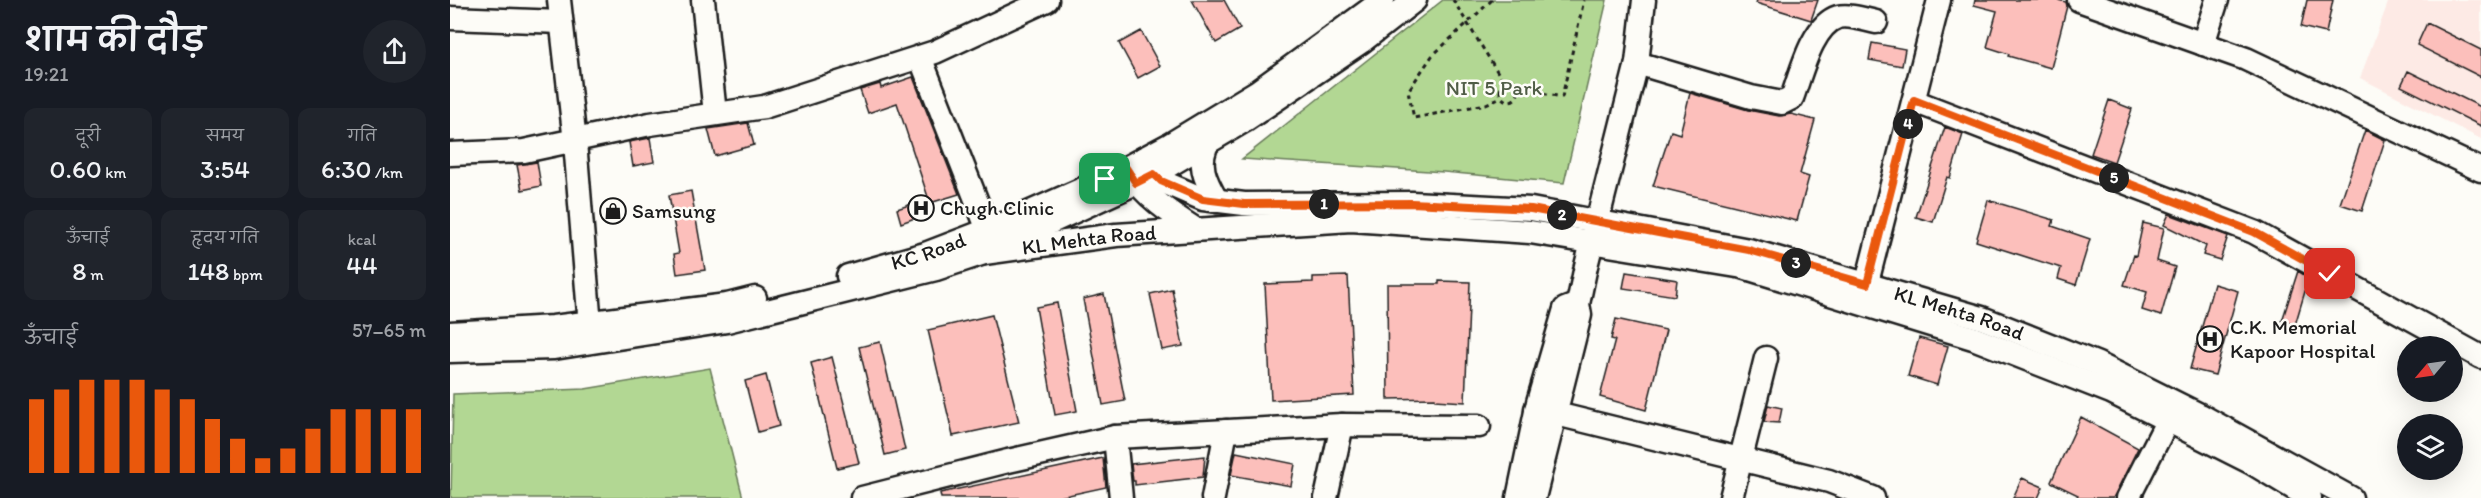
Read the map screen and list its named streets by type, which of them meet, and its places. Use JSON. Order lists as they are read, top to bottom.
{
  "streets": {
    "street": ["KL Mehta Road", "KC Road"]
  },
  "crossings": [
    ["KL Mehta Road", "KC Road"]
  ],
  "parks": ["NIT 5 Park"],
  "places": {
    "hospital": ["Chugh Clinic", "C.K. Memorial Kapoor Hospital"],
    "shop": ["Samsung"]
  },
  "north": "bottom left",
  "page": {
    "heading": ["शाम की दौड़", "19:21"],
    "stats": [
      ["दूरी", "0.60 km"],
      ["समय", "3:54"],
      ["गति", "6:30 /km"],
      ["ऊँचाई", "8 m"],
      ["हृदय गति", "148 bpm"],
      ["kcal", "44"]
    ],
    "pins": [
      "4",
      "5",
      "1",
      "2",
      "3"
    ],
    "chart": ["ऊँचाई", "57–65 m"]
  }
}
